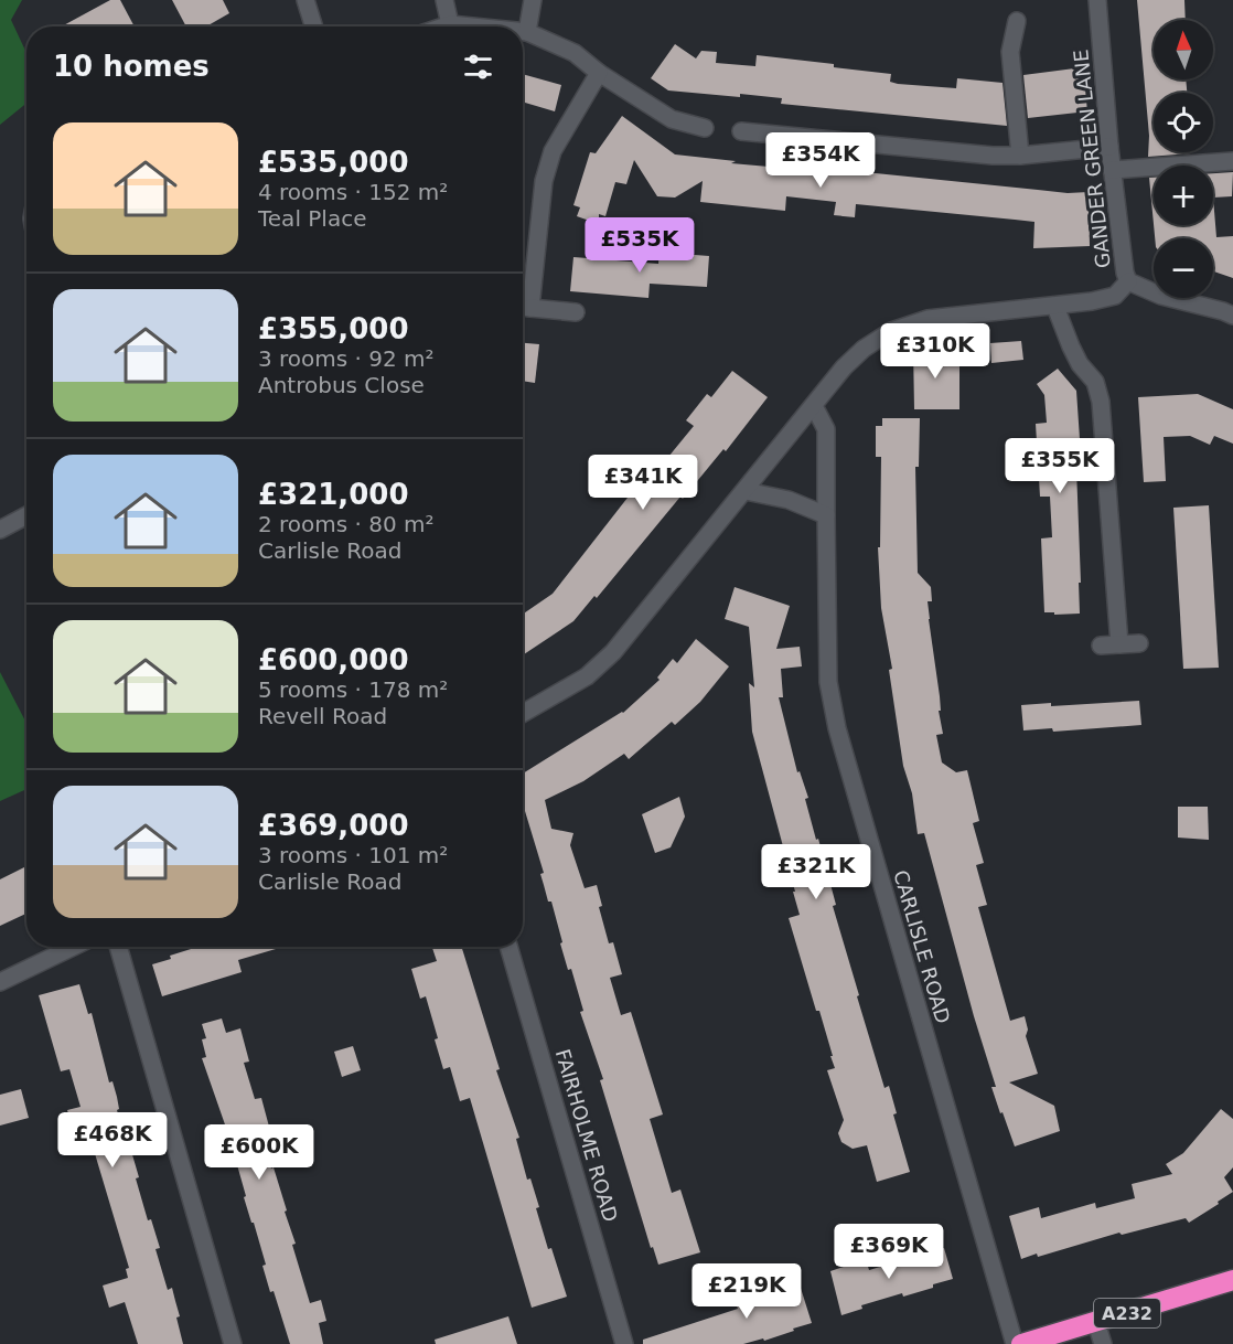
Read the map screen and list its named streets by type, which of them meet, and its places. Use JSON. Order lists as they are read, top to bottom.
{
  "streets": {
    "highway": ["A232"],
    "street": ["GANDER GREEN LANE", "CARLISLE ROAD", "FAIRHOLME ROAD"]
  },
  "north": "top",
  "page": {
    "map_buttons": ["+", "−"],
    "heading": "10 homes",
    "list": [
      {
        "name": "£535,000",
        "note": "4 rooms · 152 m² · Teal Place"
      },
      {
        "name": "£355,000",
        "note": "3 rooms · 92 m² · Antrobus Close"
      },
      {
        "name": "£321,000",
        "note": "2 rooms · 80 m² · Carlisle Road"
      },
      {
        "name": "£600,000",
        "note": "5 rooms · 178 m² · Revell Road"
      },
      {
        "name": "£369,000",
        "note": "3 rooms · 101 m² · Carlisle Road"
      }
    ],
    "price": [
      "£354K",
      "£535K",
      "£310K",
      "£355K",
      "£341K",
      "£321K",
      "£468K",
      "£600K",
      "£369K",
      "£219K"
    ]
  }
}
